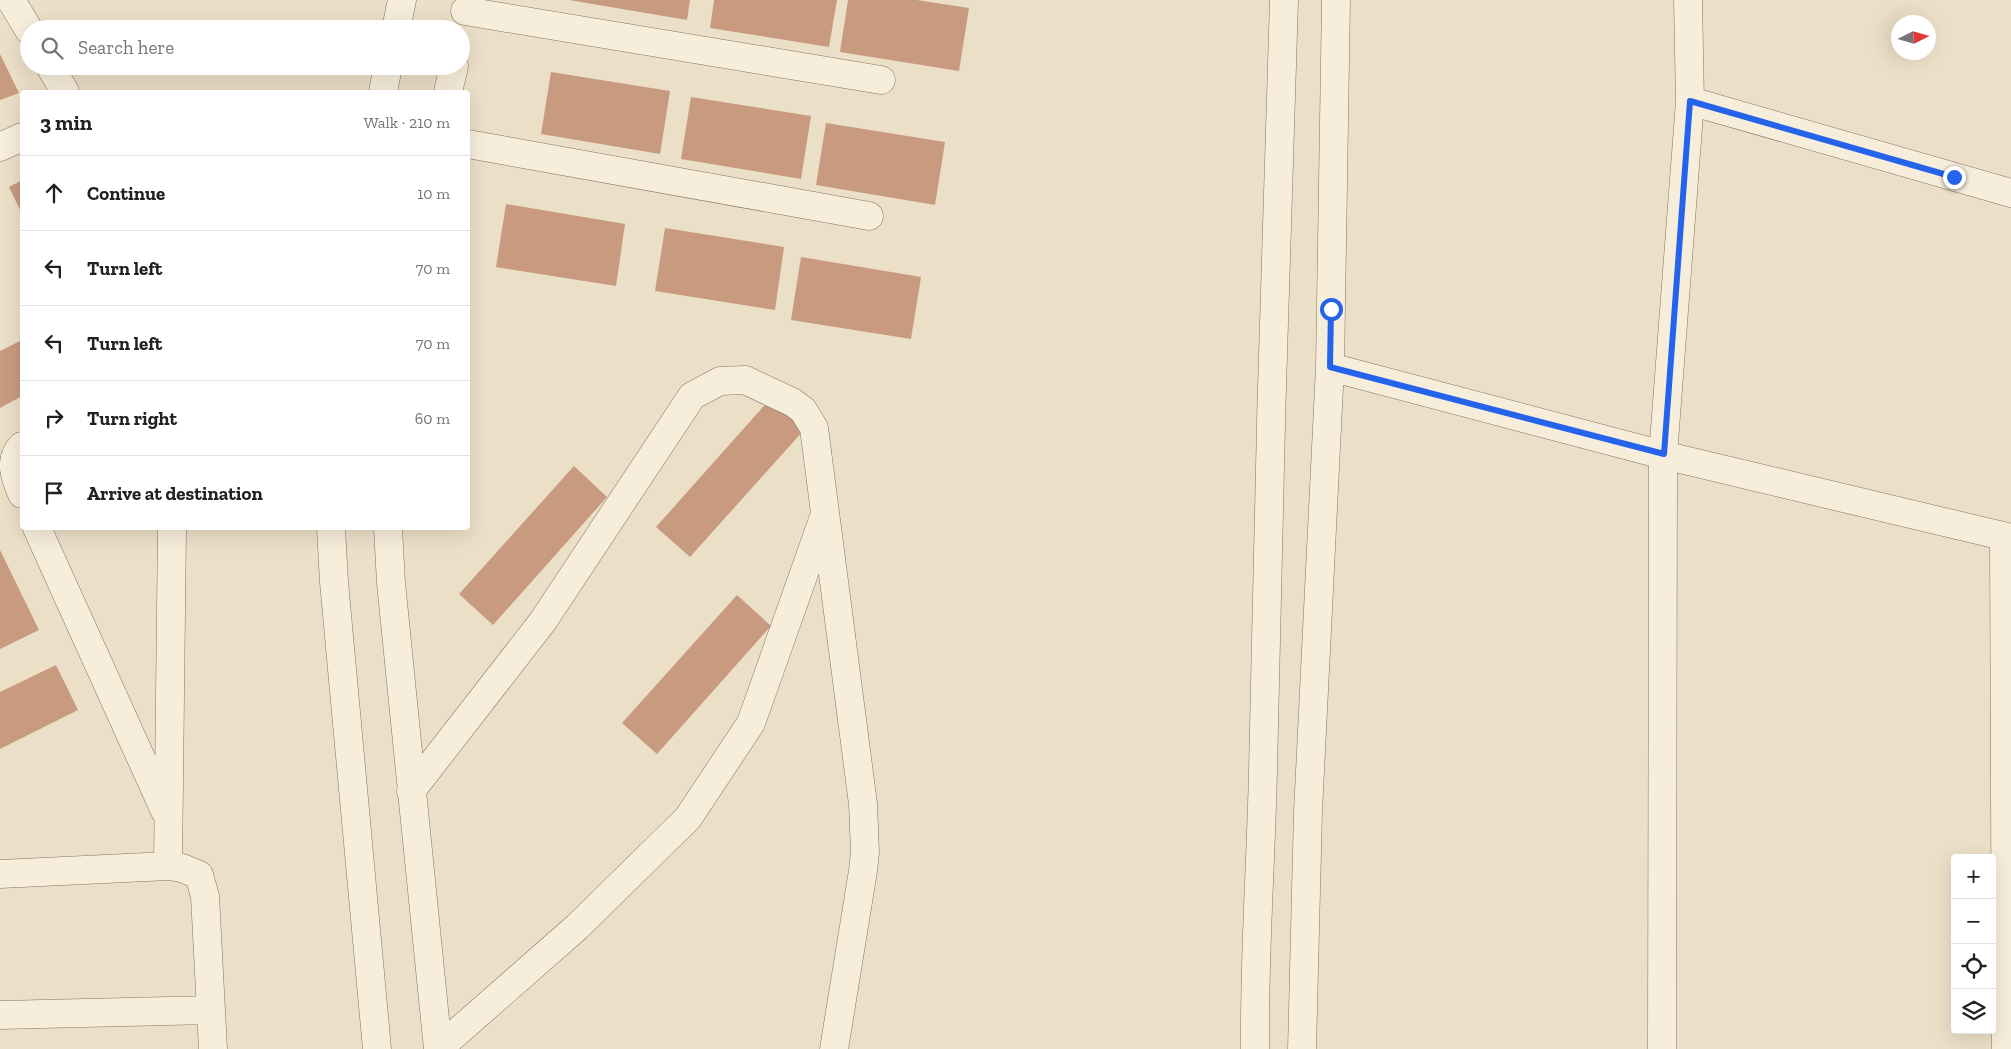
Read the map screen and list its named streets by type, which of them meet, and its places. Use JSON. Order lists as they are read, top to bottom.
{
  "north": "right",
  "page": {
    "search": "Search here",
    "heading": ["3 min", "Walk · 210 m"],
    "list": [
      ["Continue", "10 m"],
      ["Turn left", "70 m"],
      ["Turn left", "70 m"],
      ["Turn right", "60 m"],
      "Arrive at destination"
    ],
    "map_buttons": ["+", "−"]
  }
}
